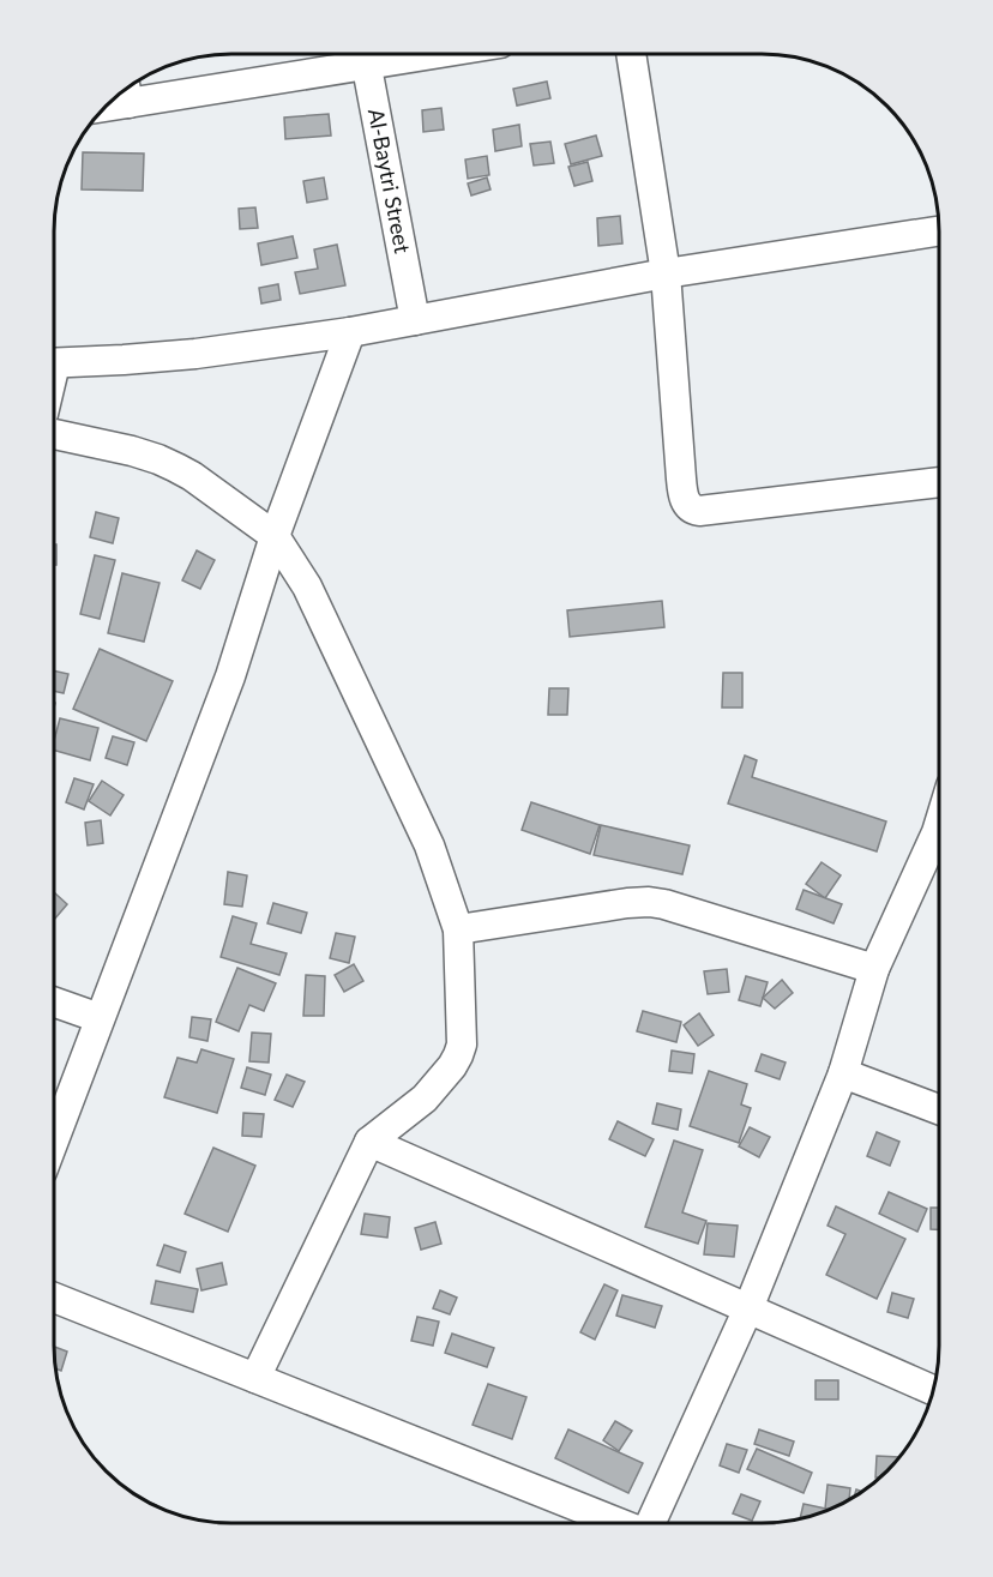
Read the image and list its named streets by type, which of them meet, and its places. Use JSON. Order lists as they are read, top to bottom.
{
  "streets": {
    "street": ["Al-Baytri Street"]
  }
}
